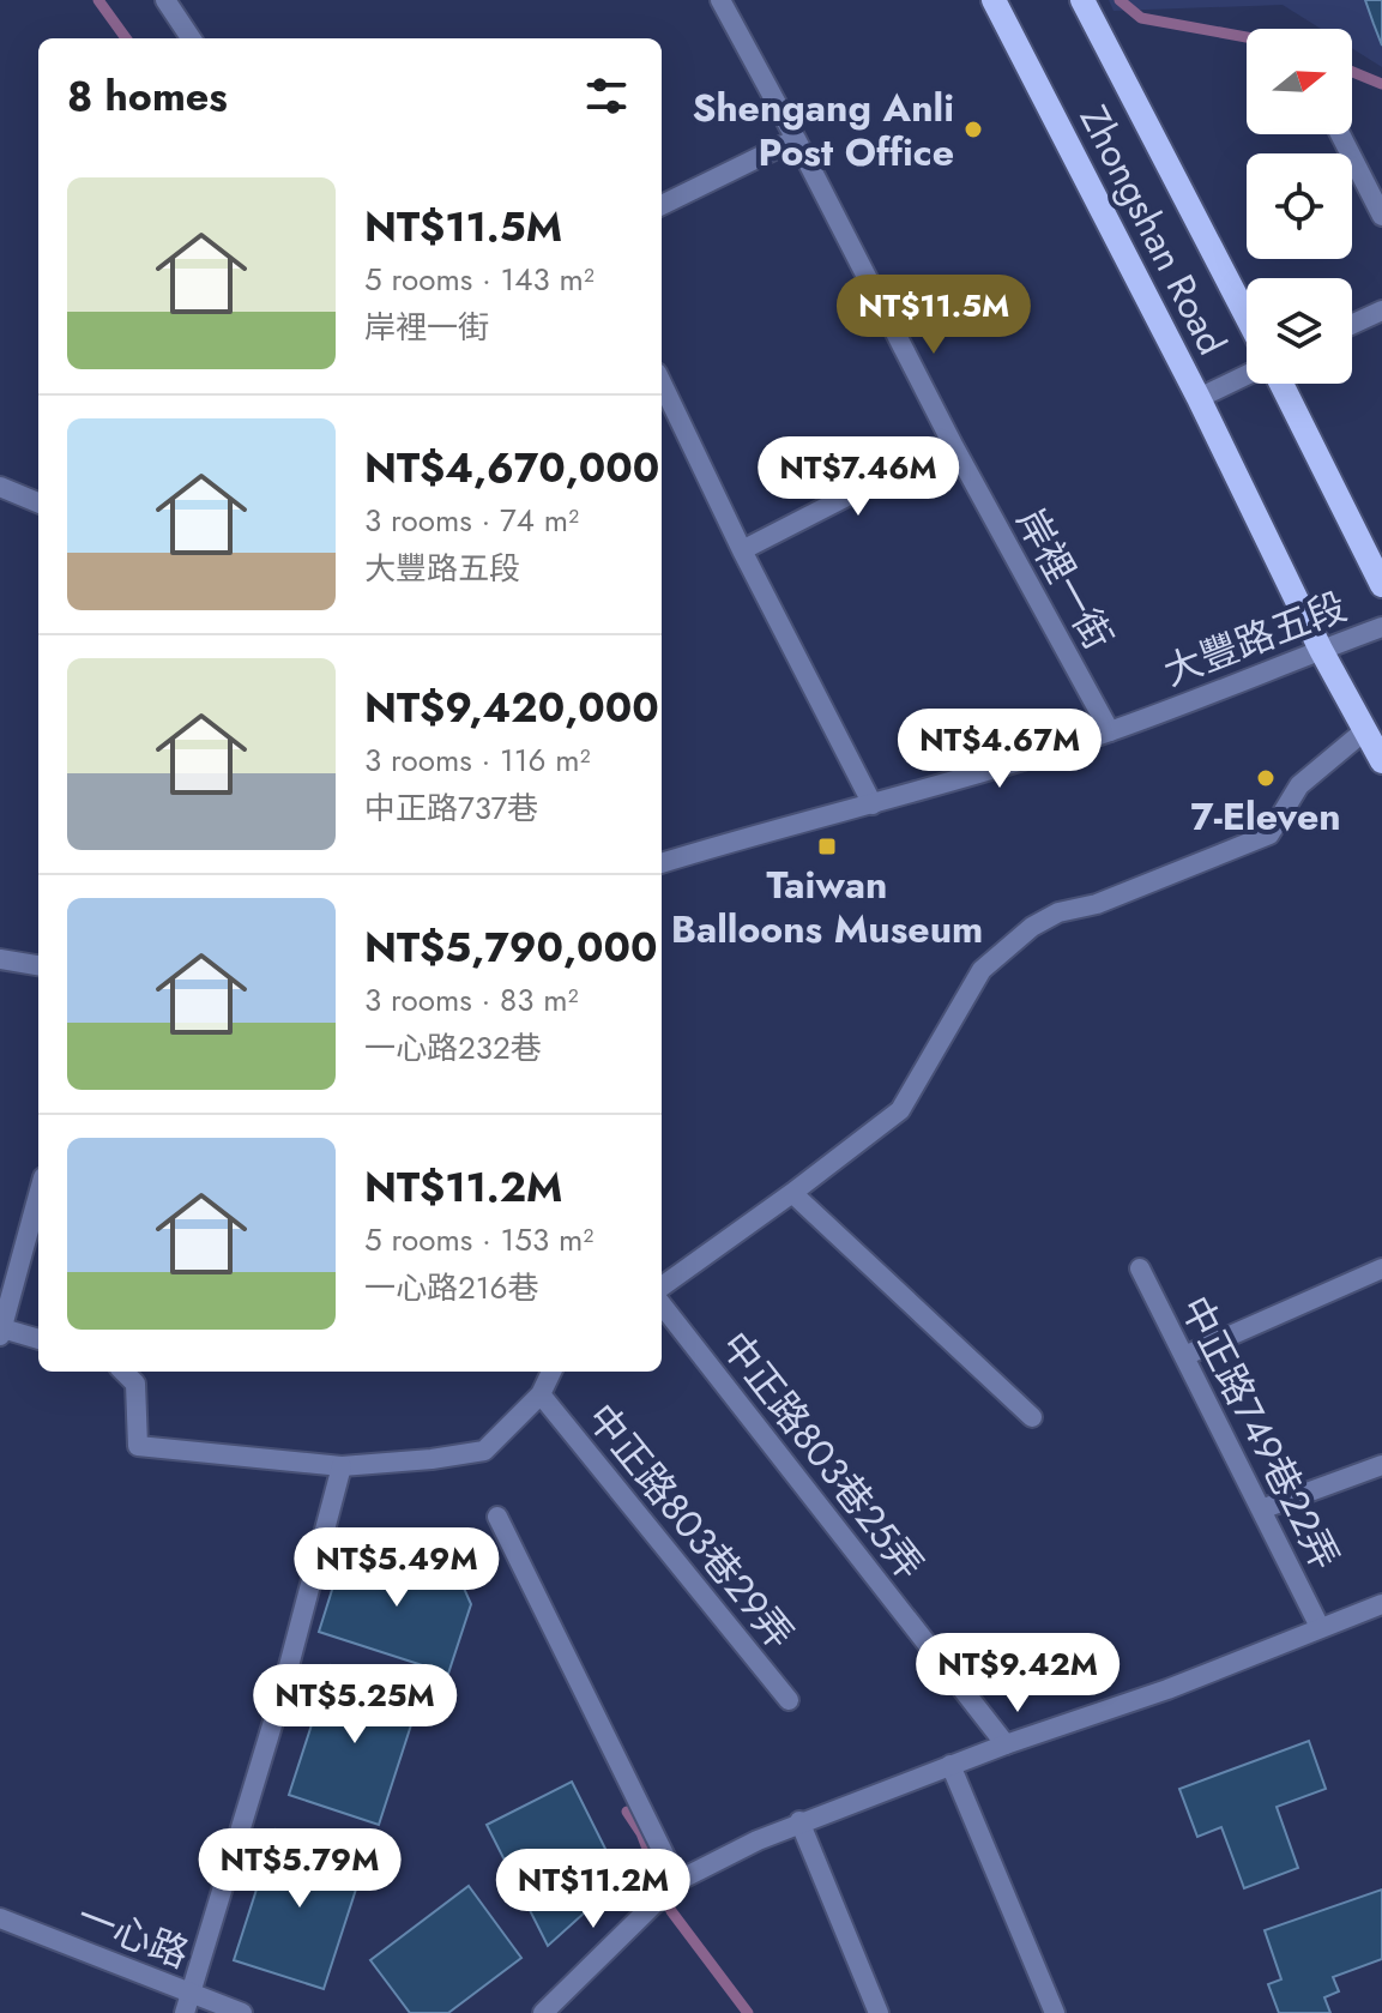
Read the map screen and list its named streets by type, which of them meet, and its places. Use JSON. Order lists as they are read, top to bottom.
{
  "streets": {
    "main road": ["Zhongshan Road"],
    "street": [
      "岸裡一街",
      "大豐路五段",
      "中正路749巷22弄",
      "中正路803巷25弄",
      "中正路803巷29弄",
      "一心路"
    ]
  },
  "crossings": [
    ["Zhongshan Road", "大豐路五段"],
    ["岸裡一街", "大豐路五段"]
  ],
  "places": {
    "other": ["Shengang Anli Post Office", "7-Eleven"],
    "transit": ["Taiwan Balloons Museum"]
  },
  "north": "right",
  "page": {
    "heading": "8 homes",
    "list": [
      {
        "name": "NT$11.5M",
        "note": "5 rooms · 143 m² · 岸裡一街"
      },
      {
        "name": "NT$4,670,000",
        "note": "3 rooms · 74 m² · 大豐路五段"
      },
      {
        "name": "NT$9,420,000",
        "note": "3 rooms · 116 m² · 中正路737巷"
      },
      {
        "name": "NT$5,790,000",
        "note": "3 rooms · 83 m² · 一心路232巷"
      },
      {
        "name": "NT$11.2M",
        "note": "5 rooms · 153 m² · 一心路216巷"
      }
    ],
    "price": [
      "NT$11.5M",
      "NT$7.46M",
      "NT$4.67M",
      "NT$5.49M",
      "NT$9.42M",
      "NT$5.25M",
      "NT$5.79M",
      "NT$11.2M"
    ]
  }
}
